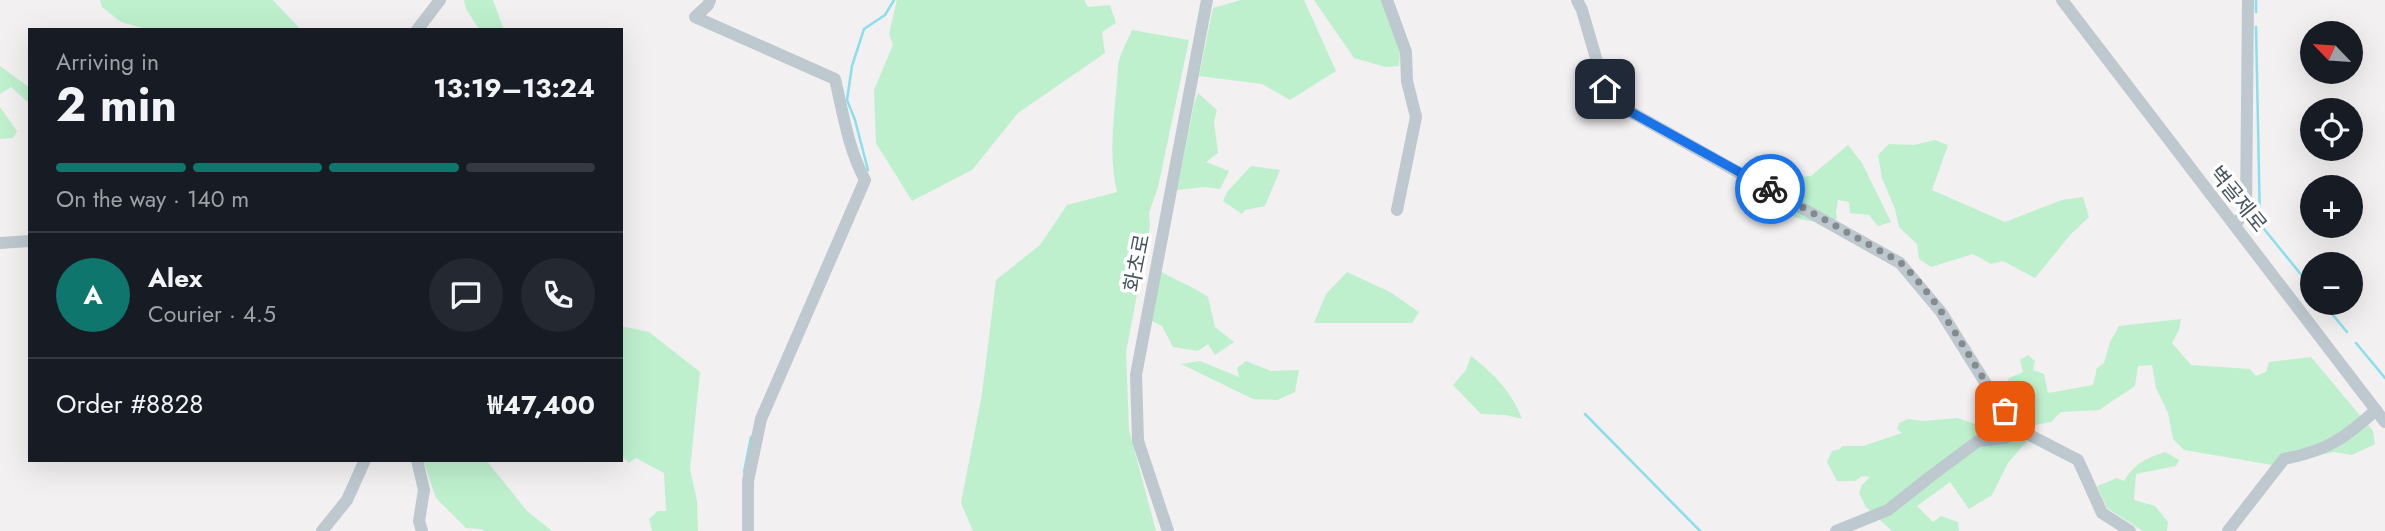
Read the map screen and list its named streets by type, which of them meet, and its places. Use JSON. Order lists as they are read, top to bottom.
{
  "streets": {
    "street": ["벽골제로", "화초로"]
  },
  "north": "top left",
  "page": {
    "map_buttons": ["+", "−"],
    "heading": ["2 min", "Arriving in", "13:19–13:24"],
    "panel": [
      "Alex",
      "Courier · 4.5",
      "Order #8828",
      "₩47,400"
    ],
    "bar": "On the way · 140 m",
    "round": "A"
  }
}
